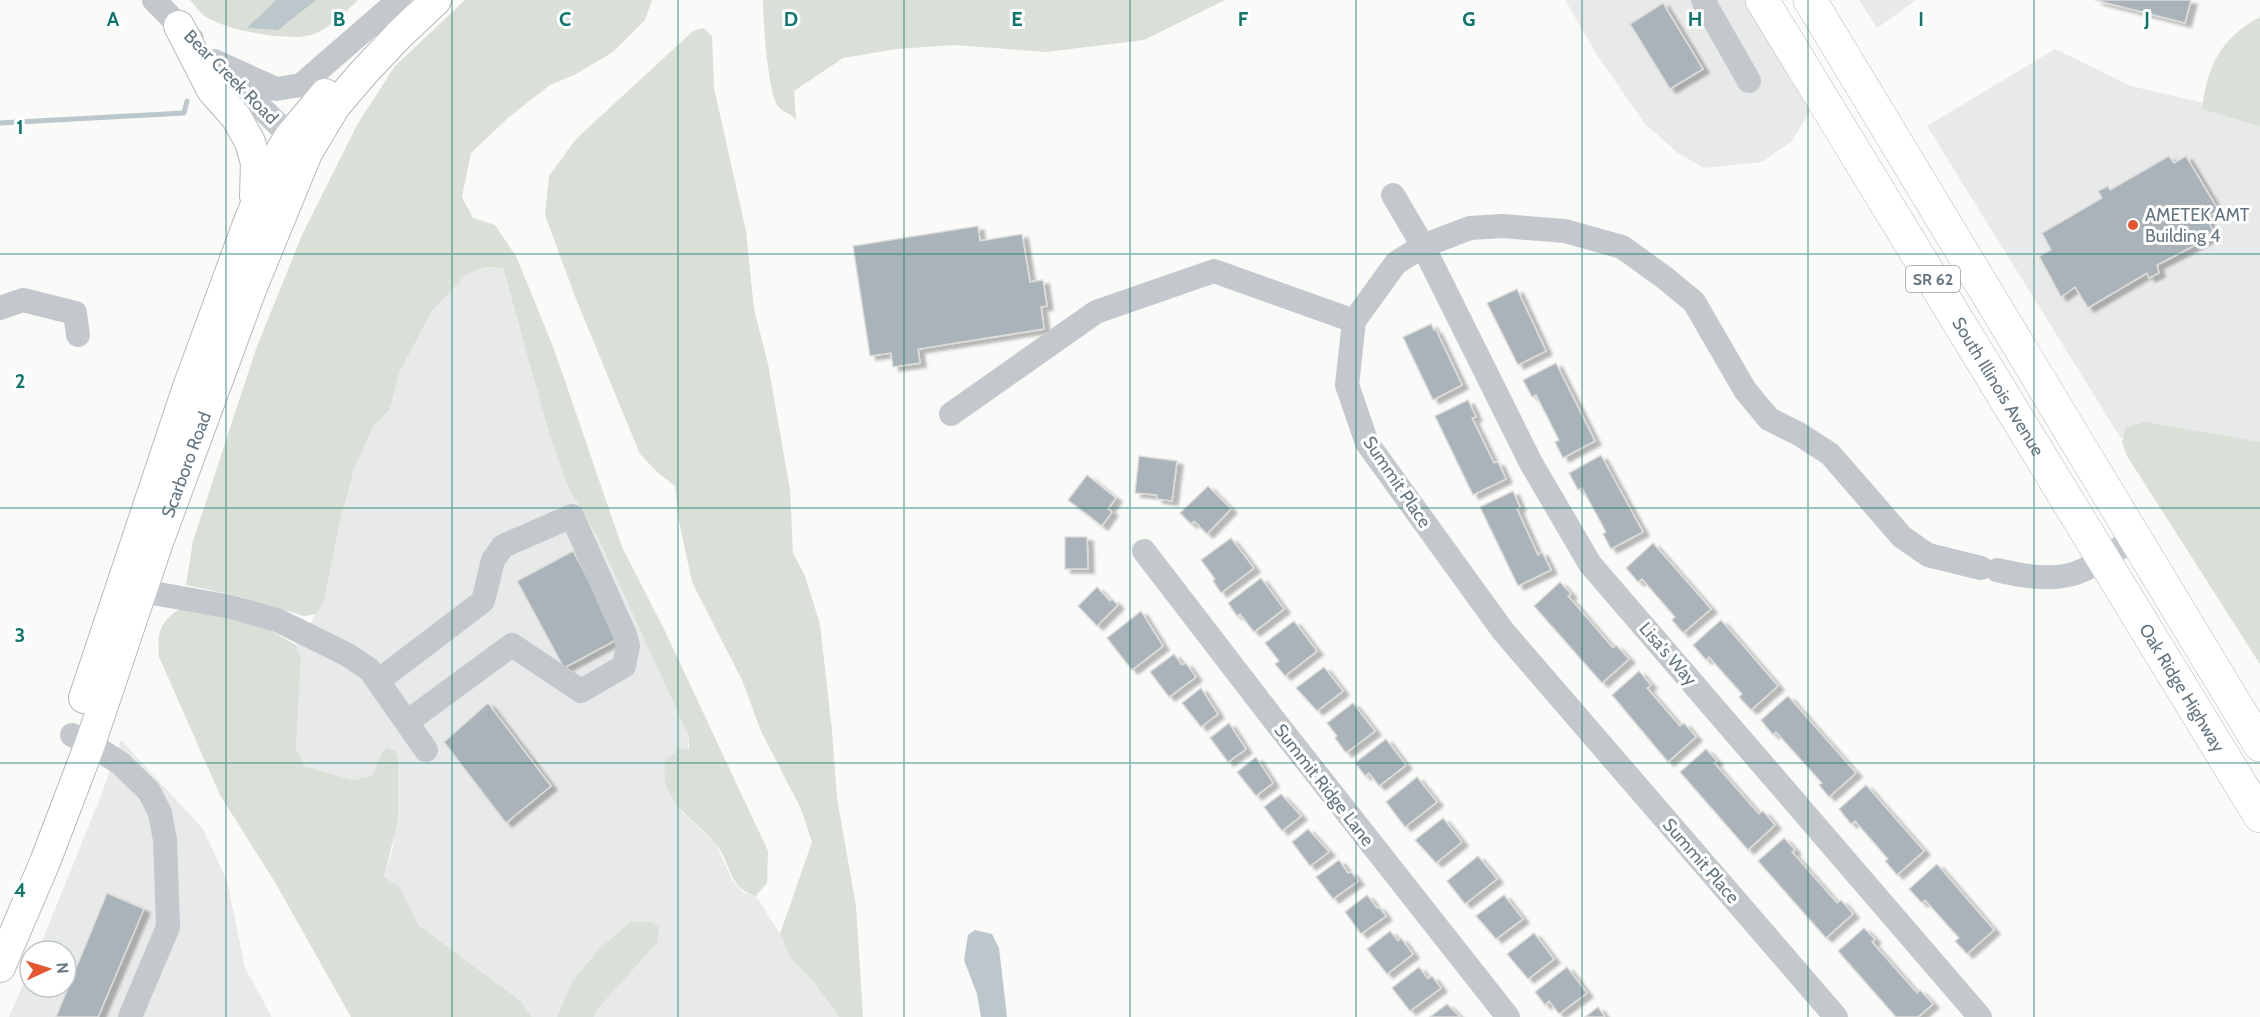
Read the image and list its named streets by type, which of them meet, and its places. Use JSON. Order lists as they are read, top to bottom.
{
  "streets": {
    "highway": ["SR 62", "South Illinois Avenue", "Oak Ridge Highway"],
    "main road": ["Scarboro Road"],
    "street": [
      "Bear Creek Road",
      "Summit Place",
      "Lisa's Way",
      "Summit Ridge Lane"
    ]
  },
  "crossings": [
    ["Bear Creek Road", "Scarboro Road"],
    ["SR 62", "Summit Place"],
    ["SR 62", "Oak Ridge Highway"],
    ["South Illinois Avenue", "Summit Place"],
    ["South Illinois Avenue", "Oak Ridge Highway"],
    ["Summit Place", "Lisa's Way"],
    ["Summit Place", "Oak Ridge Highway"]
  ],
  "places": ["AMETEK AMT Building 4"],
  "north": "right",
  "grid": {
    "columns": [
      "A",
      "B",
      "C",
      "D",
      "E",
      "F",
      "G",
      "H",
      "I",
      "J"
    ],
    "rows": [
      "1",
      "2",
      "3",
      "4"
    ]
  }
}
